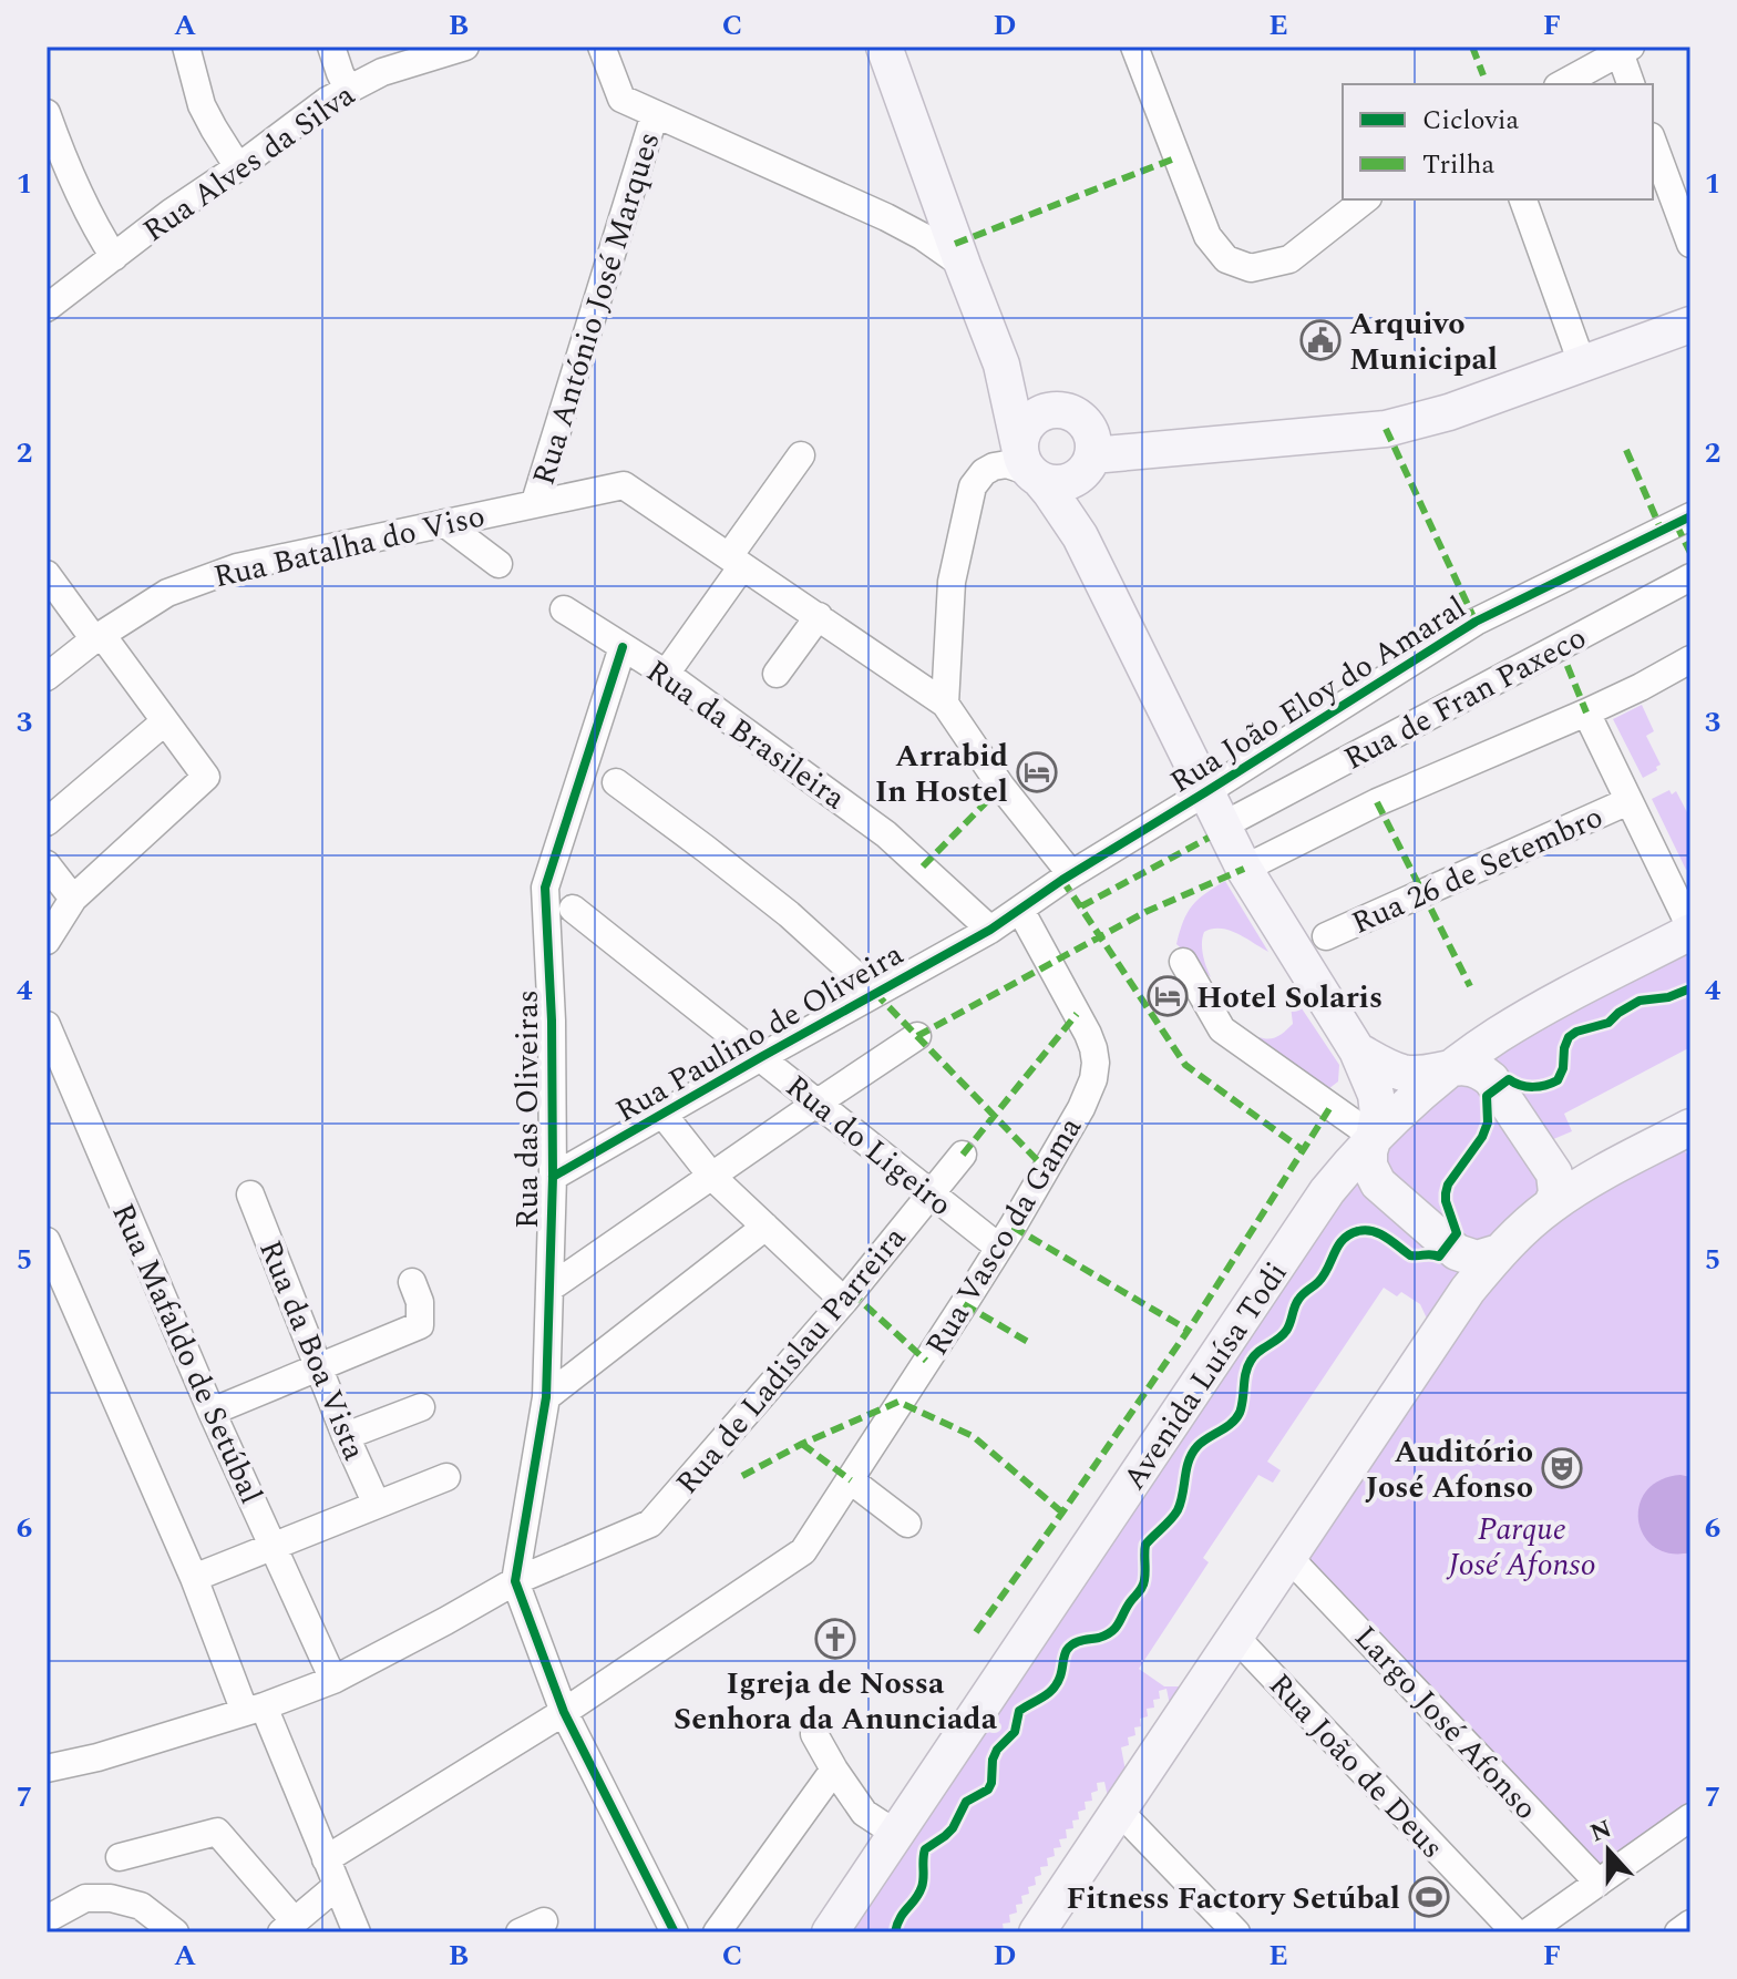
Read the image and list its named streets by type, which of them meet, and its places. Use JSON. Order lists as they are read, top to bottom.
{
  "streets": {
    "main road": ["Avenida Luísa Todi"],
    "street": [
      "Rua Alves da Silva",
      "Rua António José Marques",
      "Rua Batalha do Viso",
      "Rua João Eloy do Amaral",
      "Rua de Fran Paxeco",
      "Rua da Brasileira",
      "Rua 26 de Setembro",
      "Rua Paulino de Oliveira",
      "Rua das Oliveiras",
      "Rua do Ligeiro",
      "Rua Vasco da Gama",
      "Rua da Boa Vista",
      "Rua Mafaldo de Setúbal",
      "Rua de Ladislau Parreira",
      "Largo José Afonso",
      "Rua João de Deus"
    ]
  },
  "crossings": [
    ["Rua António José Marques", "Rua Batalha do Viso"],
    ["Rua João Eloy do Amaral", "Rua Paulino de Oliveira"],
    ["Rua João Eloy do Amaral", "Rua Vasco da Gama"],
    ["Rua da Brasileira", "Rua Paulino de Oliveira"],
    ["Rua da Brasileira", "Rua das Oliveiras"],
    ["Rua Paulino de Oliveira", "Rua das Oliveiras"],
    ["Rua Paulino de Oliveira", "Rua do Ligeiro"],
    ["Rua Paulino de Oliveira", "Rua Vasco da Gama"],
    ["Rua das Oliveiras", "Rua de Ladislau Parreira"],
    ["Rua do Ligeiro", "Rua Vasco da Gama"],
    ["Rua do Ligeiro", "Rua de Ladislau Parreira"]
  ],
  "parks": ["Parque José Afonso"],
  "places": {
    "public building": ["Arquivo Municipal"],
    "hotel": ["Arrabid In Hostel", "Hotel Solaris"],
    "theatre": ["Auditório José Afonso"],
    "church": ["Igreja de Nossa Senhora da Anunciada"],
    "sports": ["Fitness Factory Setúbal"]
  },
  "legend": ["Ciclovia", "Trilha"],
  "north": "top",
  "grid": {
    "columns": [
      "A",
      "B",
      "C",
      "D",
      "E",
      "F"
    ],
    "rows": [
      "1",
      "2",
      "3",
      "4",
      "5",
      "6",
      "7"
    ]
  }
}
